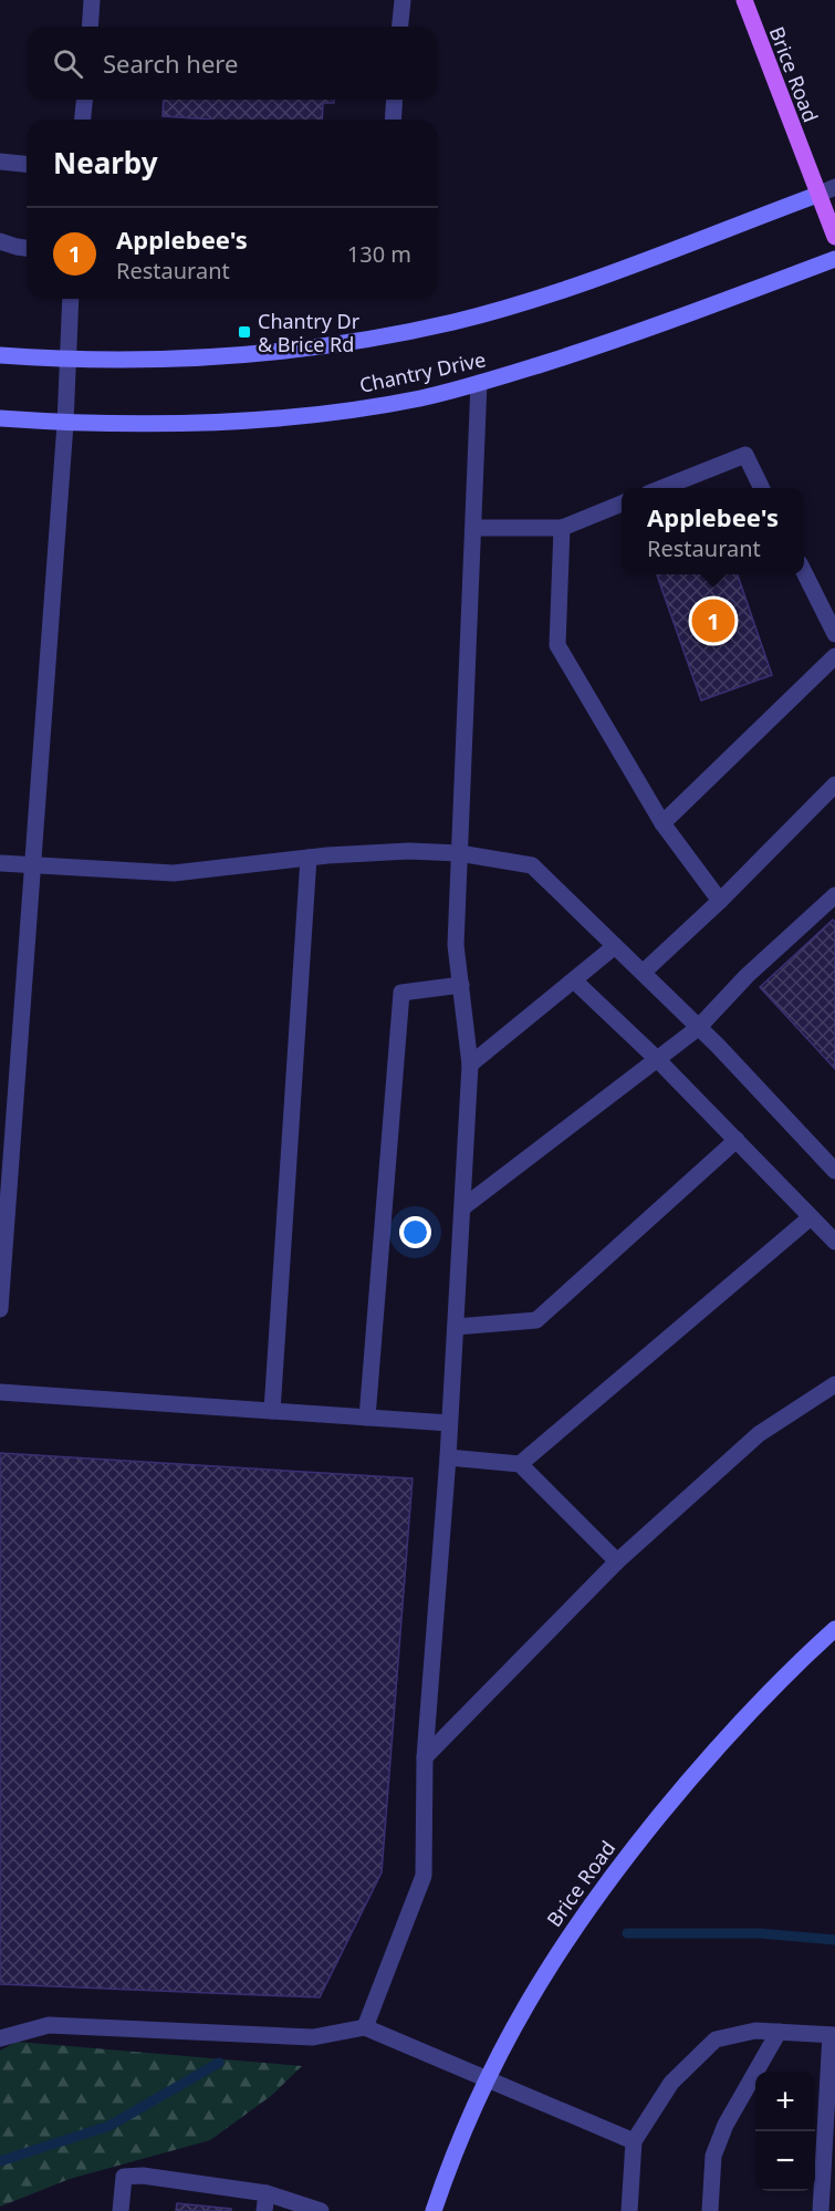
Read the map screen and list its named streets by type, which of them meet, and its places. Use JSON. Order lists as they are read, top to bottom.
{
  "streets": {
    "main road": ["Brice Road"],
    "street": ["Chantry Drive"]
  },
  "places": {
    "transit": ["Chantry Dr & Brice Rd"]
  },
  "page": {
    "search": "Search here",
    "heading": "Nearby",
    "list": [
      {
        "mark": "1",
        "name": "Applebee's",
        "note": "Restaurant",
        "value": "130 m"
      }
    ],
    "popup": ["Applebee's", "Restaurant"],
    "pins": "1",
    "map_buttons": ["+", "−"]
  }
}
